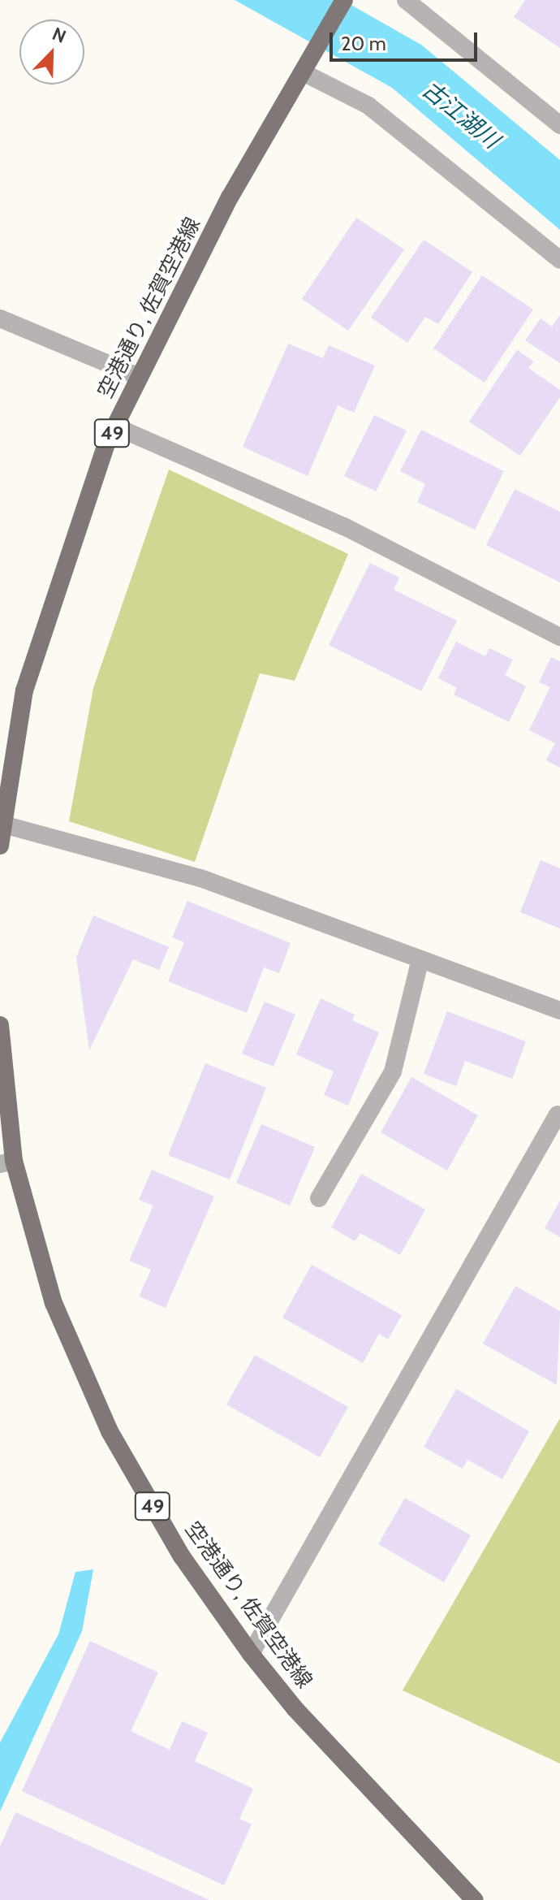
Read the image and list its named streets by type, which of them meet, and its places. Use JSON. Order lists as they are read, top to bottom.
{
  "streets": {
    "main road": ["空港通り, 佐賀空港線", "49"]
  },
  "water": ["古江湖川"],
  "scale_bar": "20 m",
  "north": "top right"
}
